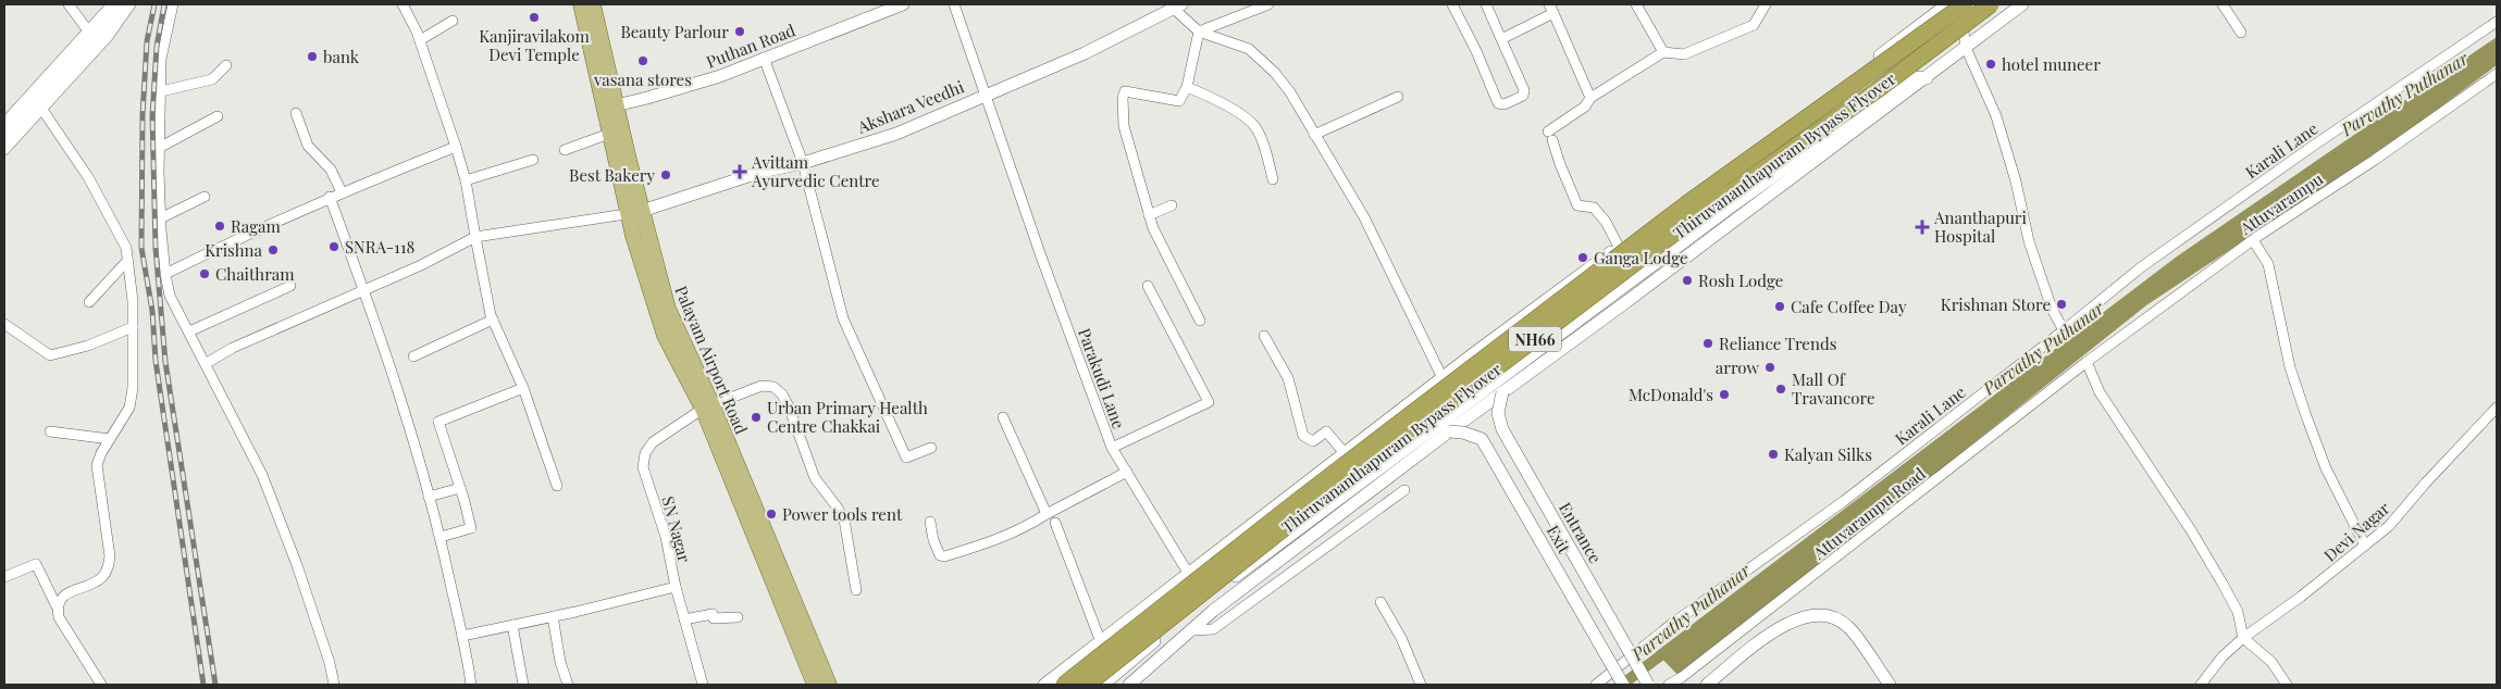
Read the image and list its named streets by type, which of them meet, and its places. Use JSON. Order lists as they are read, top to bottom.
{
  "streets": {
    "highway": ["Thiruvananthapuram Bypass Flyover", "NH66"],
    "main road": ["Palayam Airport Road"],
    "street": [
      "Puthan Road",
      "Akshara Veedhi",
      "Karali Lane",
      "Attuvarampu",
      "Parakudi Lane",
      "Attuvarampu Road",
      "SN Nagar",
      "Devi Nagar",
      "Entrance",
      "Exit"
    ]
  },
  "crossings": [
    ["Puthan Road", "Palayam Airport Road"],
    ["Akshara Veedhi", "Palayam Airport Road"],
    ["Akshara Veedhi", "Parakudi Lane"],
    ["Attuvarampu", "Attuvarampu Road"],
    ["Palayam Airport Road", "SN Nagar"]
  ],
  "water": ["Parvathy Puthanar"],
  "places": {
    "other": [
      "Kanjiravilakom Devi Temple",
      "Beauty Parlour",
      "bank",
      "vasana stores",
      "hotel muneer",
      "Best Bakery",
      "Ragam",
      "SNRA-118",
      "Krishna",
      "Ganga Lodge",
      "Chaithram",
      "Rosh Lodge",
      "Krishnan Store",
      "Cafe Coffee Day",
      "Reliance Trends",
      "arrow",
      "Mall Of Travancore",
      "McDonald's",
      "Urban Primary Health Centre Chakkai",
      "Kalyan Silks",
      "Power tools rent"
    ],
    "health": ["Avittam Ayurvedic Centre", "Ananthapuri Hospital"]
  }
}
